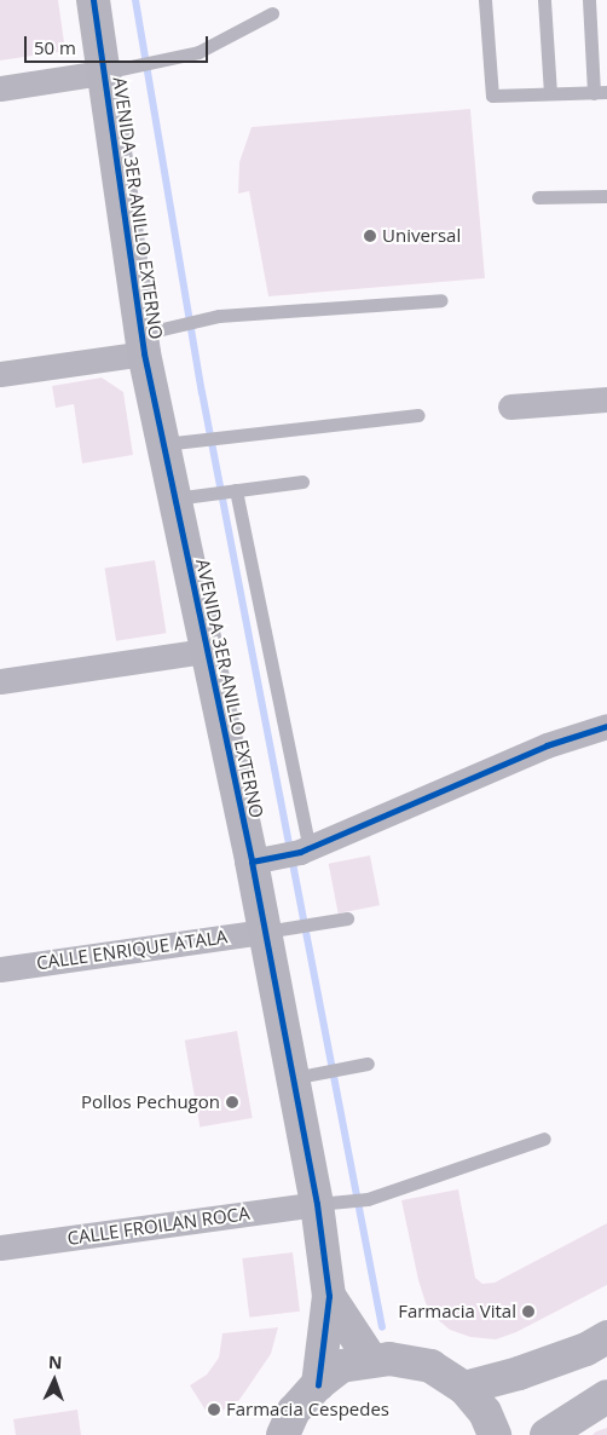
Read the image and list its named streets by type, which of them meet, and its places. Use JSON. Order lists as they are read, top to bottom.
{
  "streets": {
    "street": ["AVENIDA 3ER ANILLO EXTERNO", "CALLE ENRIQUE ATALA", "CALLE FROILAN ROCA"]
  },
  "crossings": [
    ["AVENIDA 3ER ANILLO EXTERNO", "CALLE ENRIQUE ATALA"],
    ["AVENIDA 3ER ANILLO EXTERNO", "CALLE FROILAN ROCA"]
  ],
  "places": [
    "Universal",
    "Pollos Pechugon",
    "Farmacia Vital",
    "Farmacia Cespedes"
  ],
  "scale_bar": "50 m",
  "north": "top"
}
